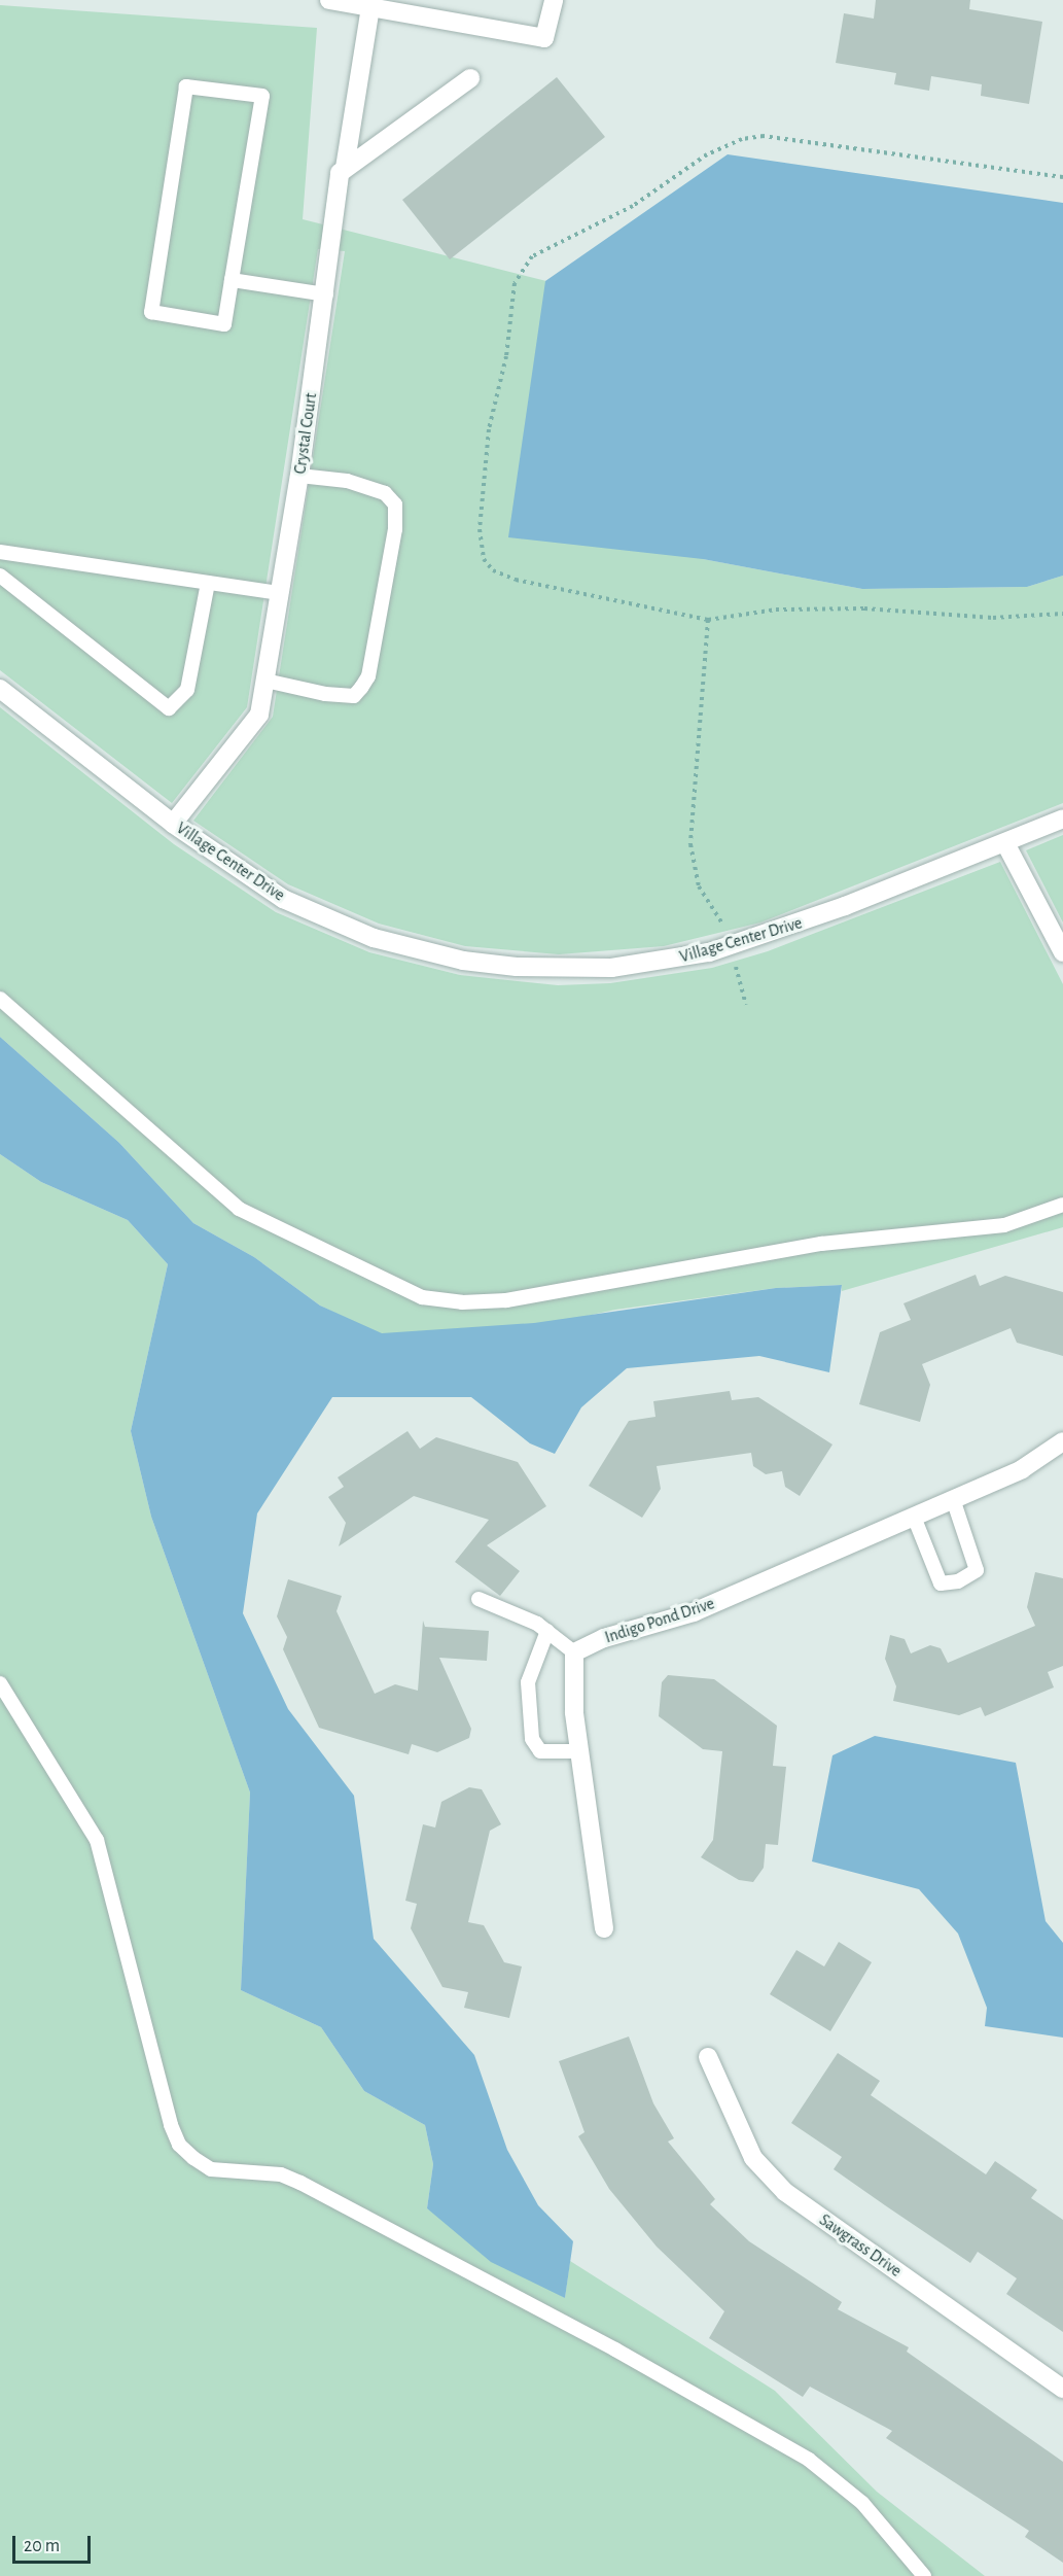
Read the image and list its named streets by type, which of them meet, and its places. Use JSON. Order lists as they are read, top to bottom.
{
  "streets": {
    "street": [
      "Crystal Court",
      "Village Center Drive",
      "Indigo Pond Drive",
      "Sawgrass Drive"
    ]
  },
  "crossings": [
    ["Crystal Court", "Village Center Drive"]
  ],
  "scale_bar": "20 m"
}
